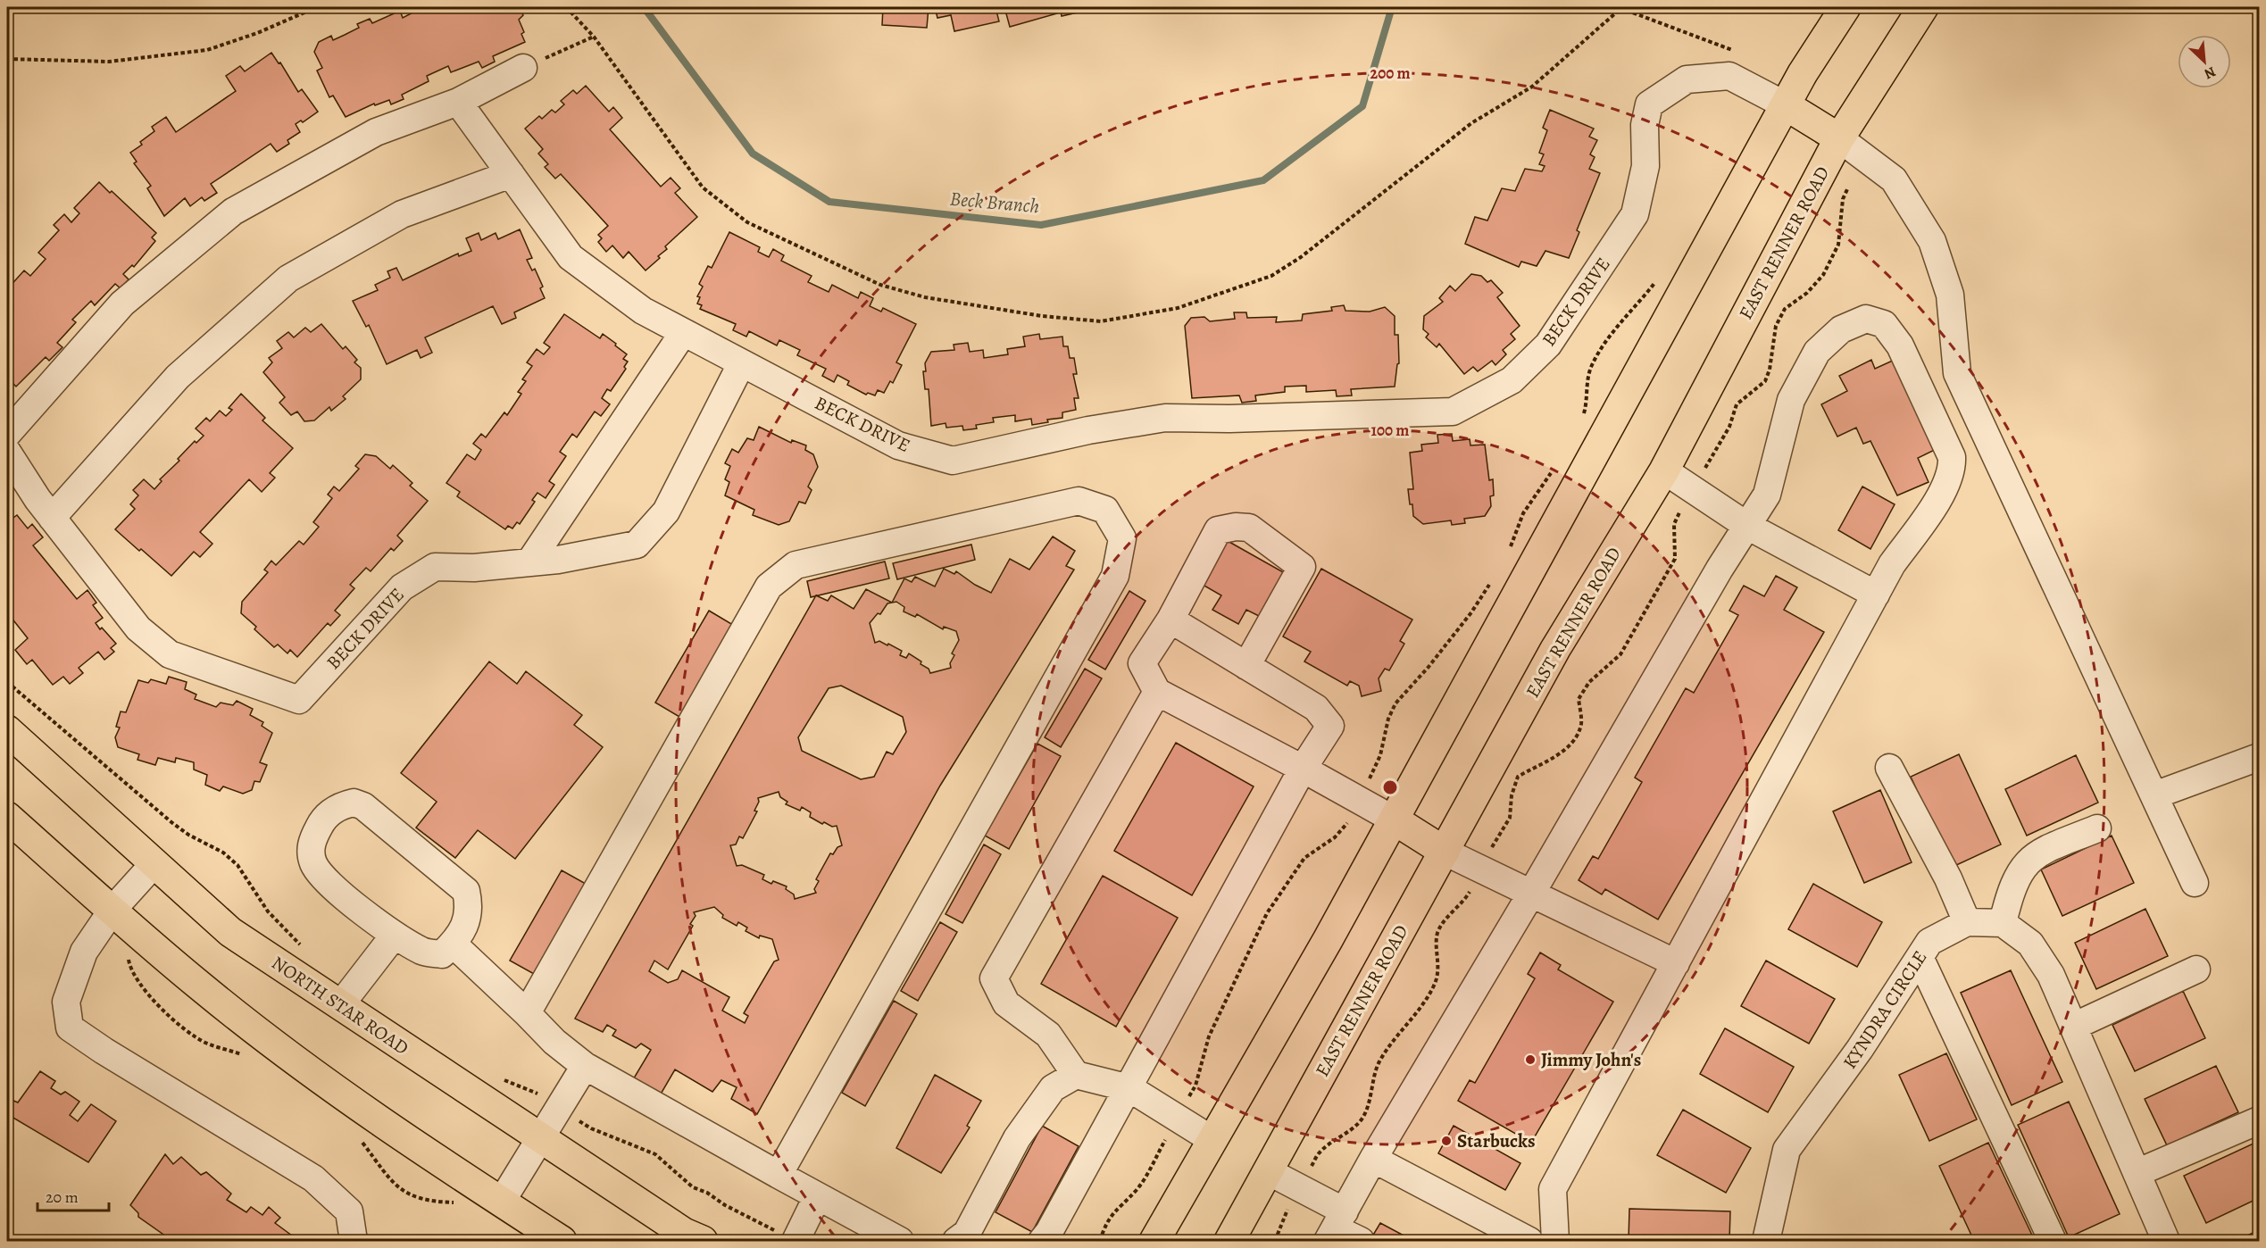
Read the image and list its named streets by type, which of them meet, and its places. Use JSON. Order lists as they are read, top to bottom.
{
  "streets": {
    "main road": ["EAST RENNER ROAD", "NORTH STAR ROAD"],
    "street": ["BECK DRIVE", "KYNDRA CIRCLE"]
  },
  "water": ["Beck Branch"],
  "places": ["Jimmy John's", "Starbucks"],
  "scale_bar": "20 m",
  "north": "bottom right",
  "rings": ["200 m", "100 m"]
}
